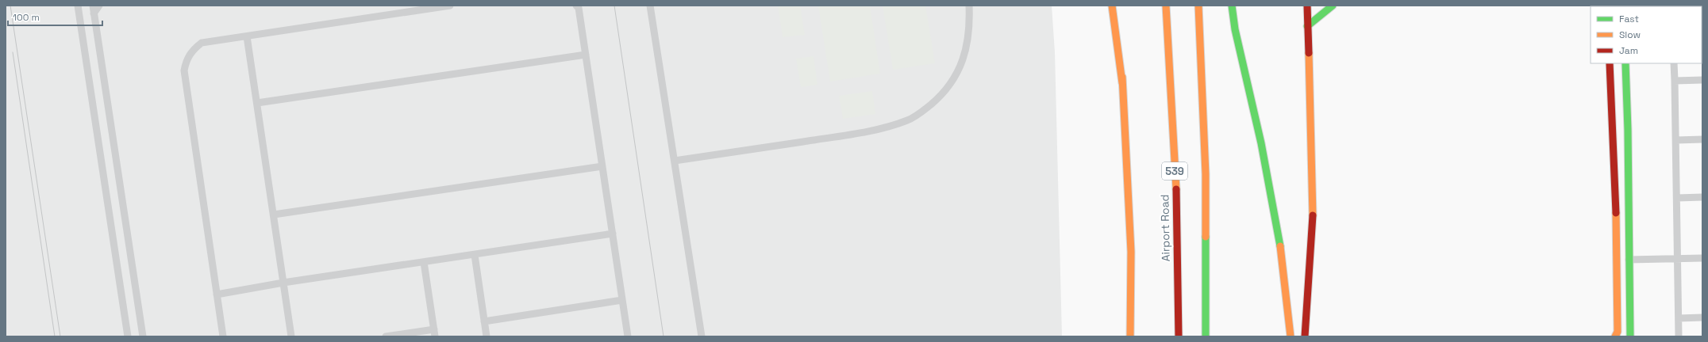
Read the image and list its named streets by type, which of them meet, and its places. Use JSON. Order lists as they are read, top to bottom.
{
  "streets": {
    "main road": ["539", "Airport Road"]
  },
  "legend": ["Fast", "Slow", "Jam"],
  "scale_bar": "100 m"
}
